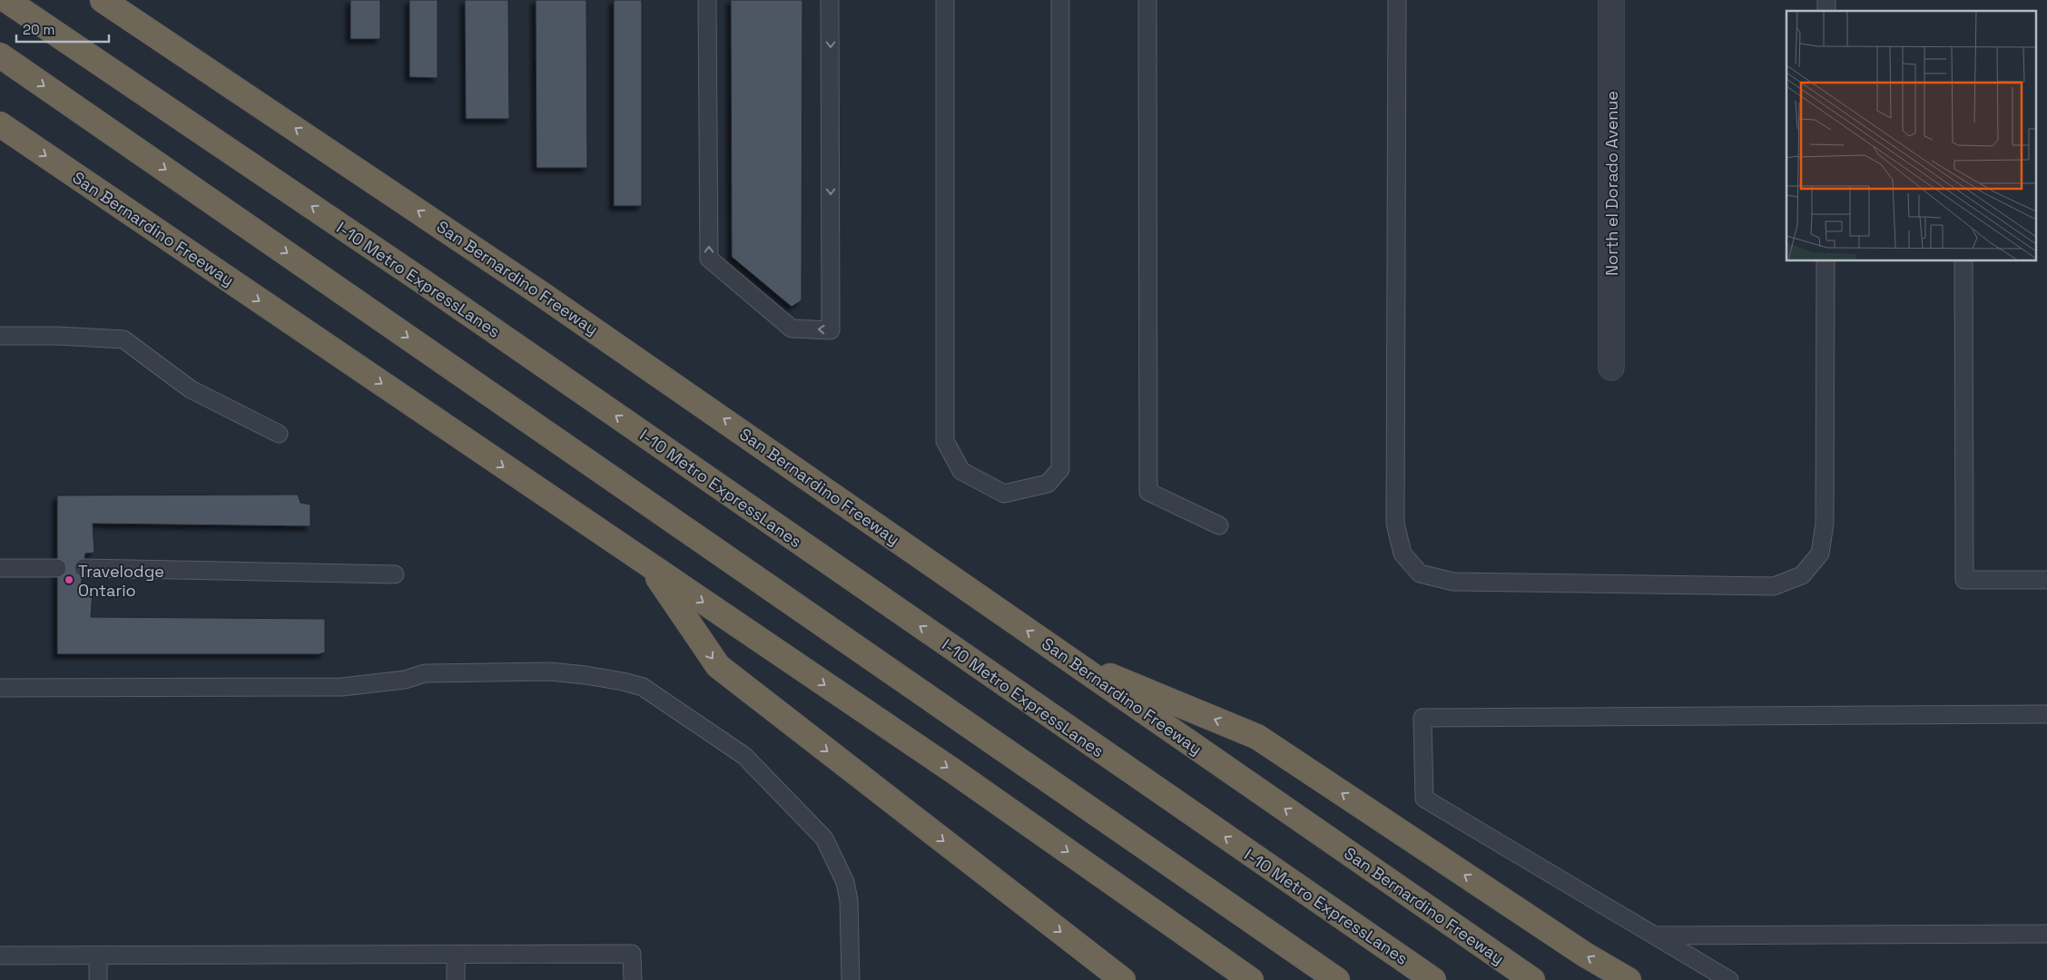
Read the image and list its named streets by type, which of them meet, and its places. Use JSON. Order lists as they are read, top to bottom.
{
  "streets": {
    "highway": ["San Bernardino Freeway", "I-10 Metro ExpressLanes"],
    "street": ["North el Dorado Avenue"]
  },
  "places": ["Travelodge Ontario"],
  "scale_bar": "20 m"
}
